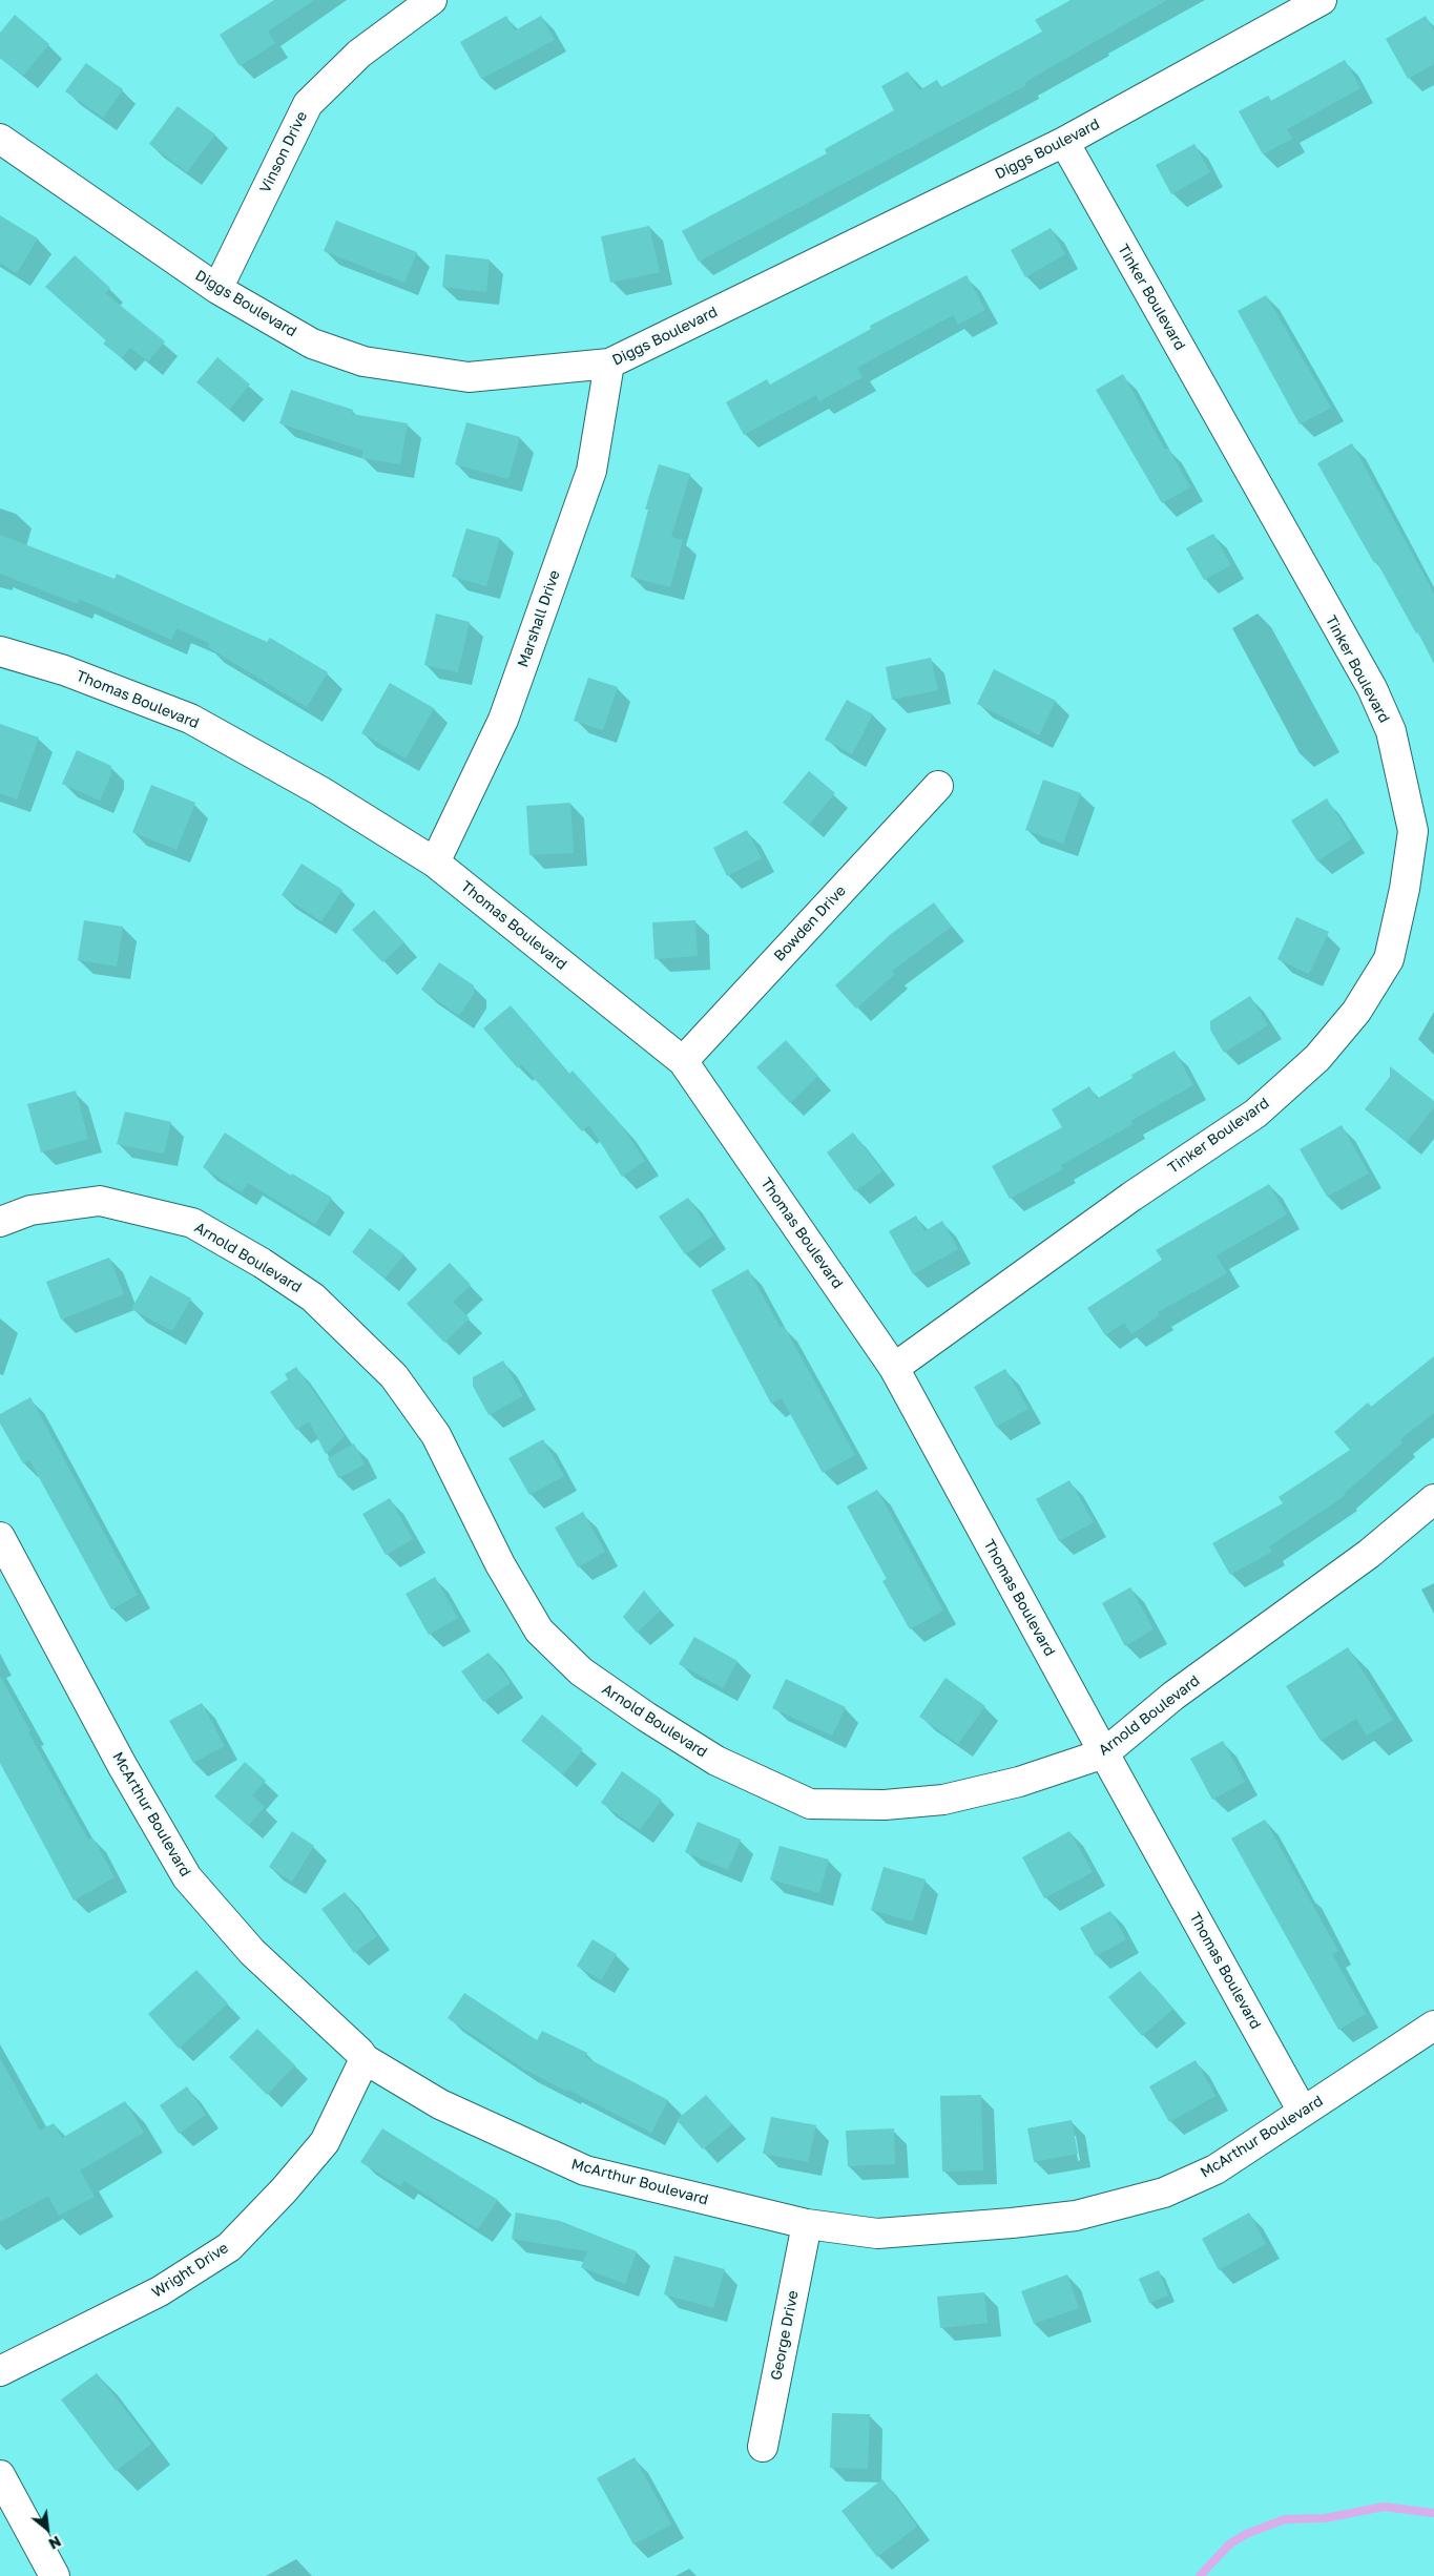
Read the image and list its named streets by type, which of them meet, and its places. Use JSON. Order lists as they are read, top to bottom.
{
  "streets": {
    "street": [
      "Diggs Boulevard",
      "Vinson Drive",
      "Tinker Boulevard",
      "Marshall Drive",
      "Thomas Boulevard",
      "Bowden Drive",
      "Arnold Boulevard",
      "McArthur Boulevard",
      "Wright Drive",
      "George Drive"
    ]
  },
  "crossings": [
    ["Diggs Boulevard", "Vinson Drive"],
    ["Diggs Boulevard", "Tinker Boulevard"],
    ["Diggs Boulevard", "Marshall Drive"],
    ["Tinker Boulevard", "Thomas Boulevard"],
    ["Marshall Drive", "Thomas Boulevard"],
    ["Thomas Boulevard", "Bowden Drive"],
    ["Thomas Boulevard", "Arnold Boulevard"],
    ["Thomas Boulevard", "McArthur Boulevard"],
    ["McArthur Boulevard", "Wright Drive"],
    ["McArthur Boulevard", "George Drive"]
  ],
  "north": "bottom right"
}
